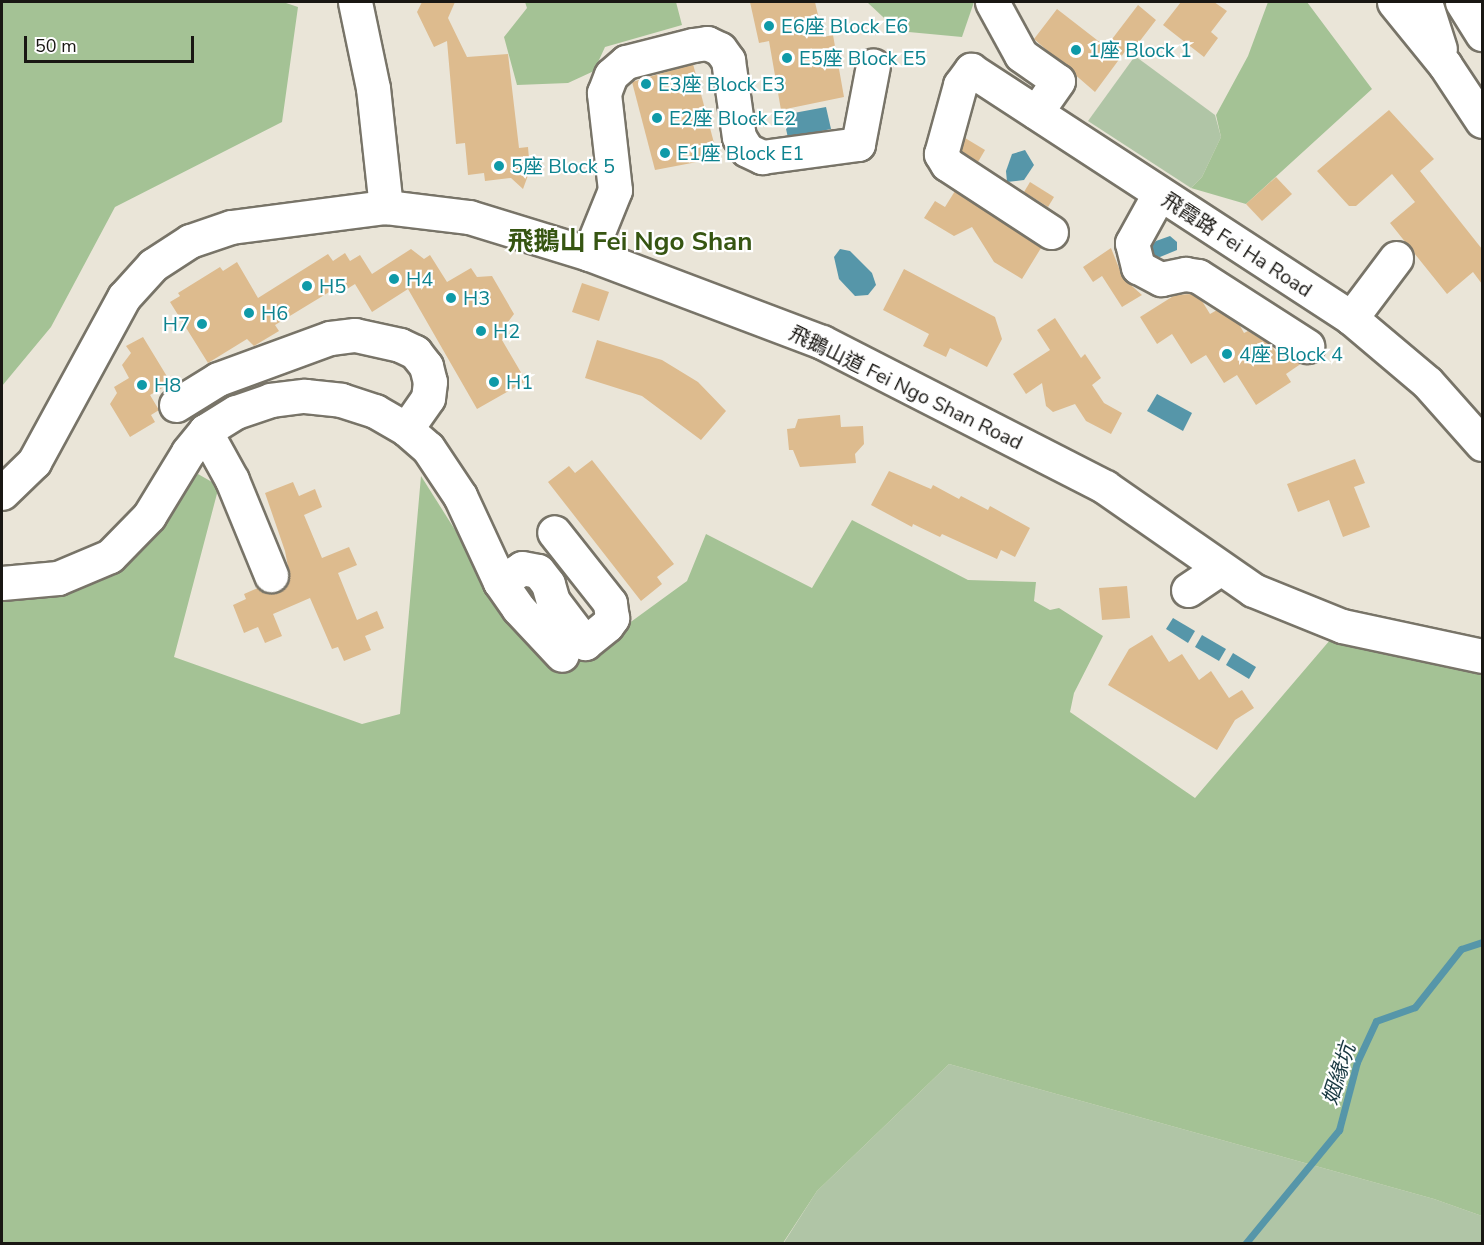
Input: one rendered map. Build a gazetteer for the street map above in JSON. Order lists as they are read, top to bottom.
{
  "streets": {
    "street": ["飛霞路 Fei Ha Road", "飛鵝山道 Fei Ngo Shan Road"]
  },
  "districts": ["飛鵝山 Fei Ngo Shan"],
  "water": ["姻緣坑"],
  "places": [
    "E6座 Block E6",
    "1座 Block 1",
    "E5座 Block E5",
    "E3座 Block E3",
    "E2座 Block E2",
    "E1座 Block E1",
    "5座 Block 5",
    "H4",
    "H5",
    "H3",
    "H6",
    "H7",
    "H2",
    "4座 Block 4",
    "H1",
    "H8"
  ],
  "scale_bar": "50 m"
}
